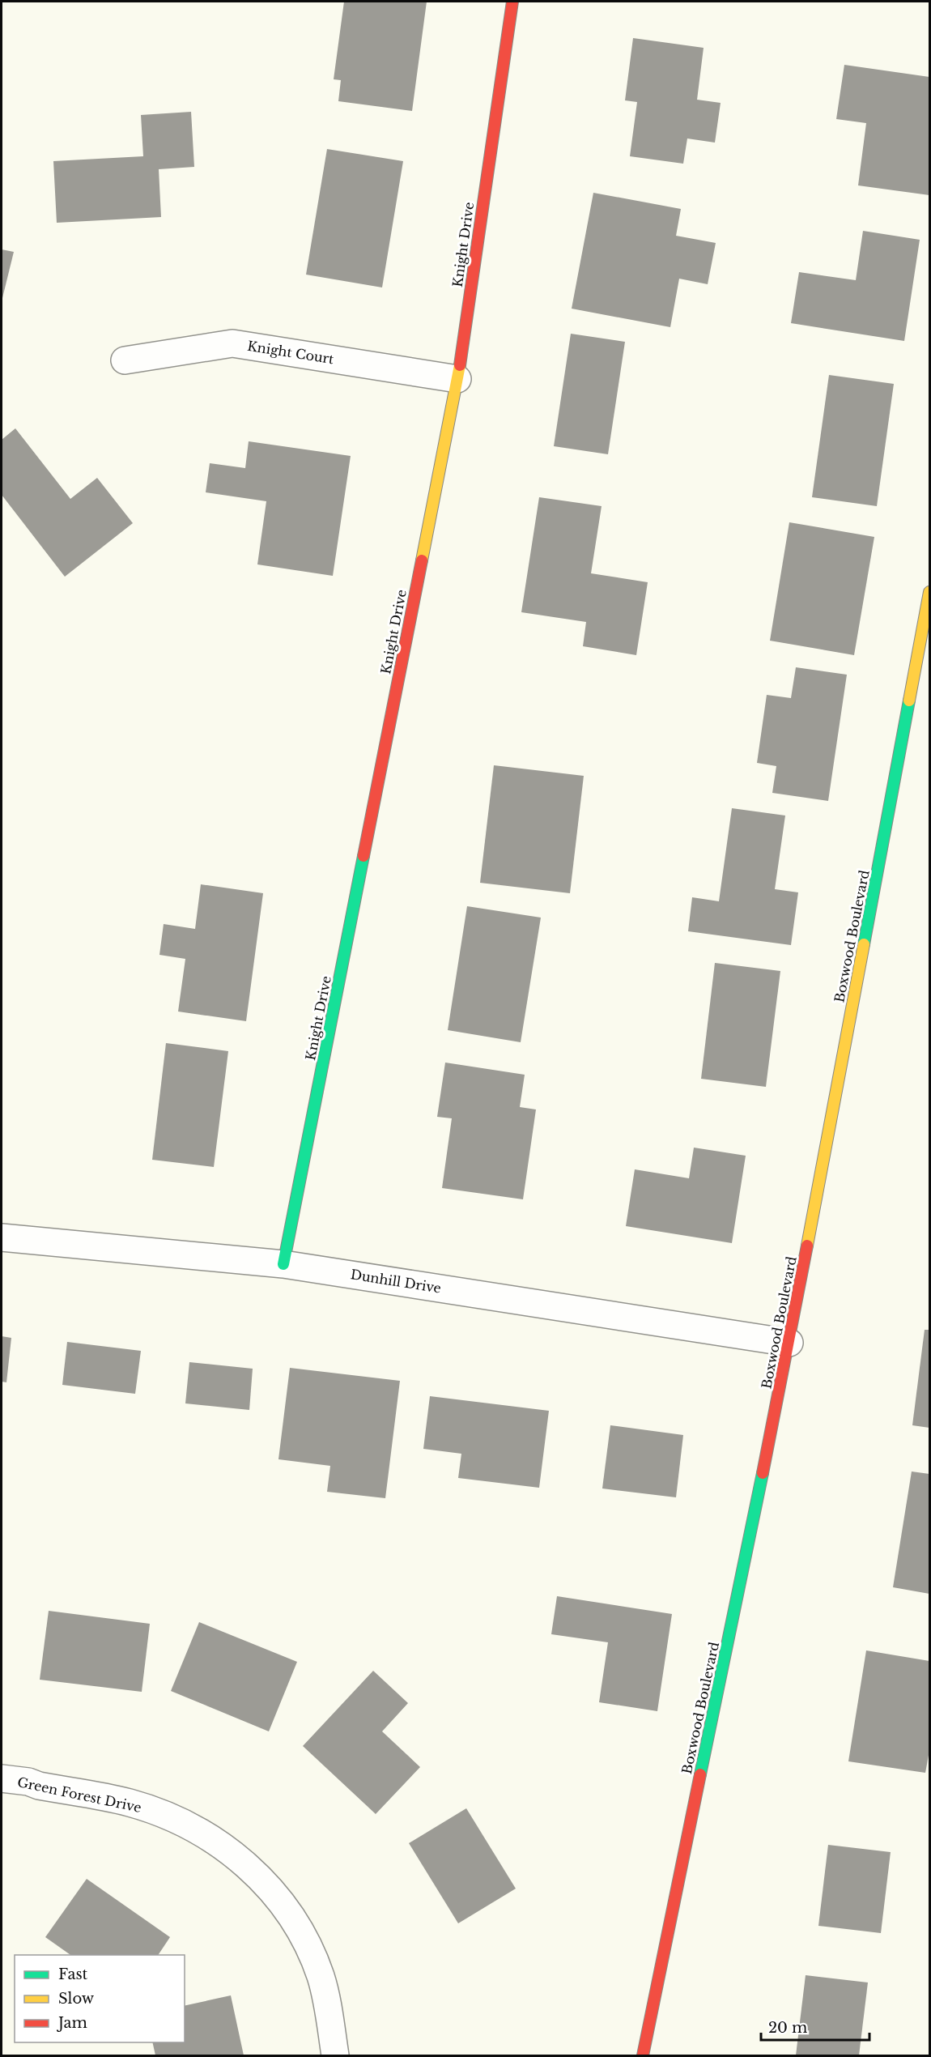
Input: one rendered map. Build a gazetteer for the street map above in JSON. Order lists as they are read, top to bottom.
{
  "streets": {
    "street": [
      "Knight Drive",
      "Knight Court",
      "Boxwood Boulevard",
      "Dunhill Drive",
      "Green Forest Drive"
    ]
  },
  "crossings": [
    ["Knight Drive", "Knight Court"],
    ["Knight Drive", "Dunhill Drive"],
    ["Boxwood Boulevard", "Dunhill Drive"]
  ],
  "legend": ["Fast", "Slow", "Jam"],
  "scale_bar": "20 m"
}
